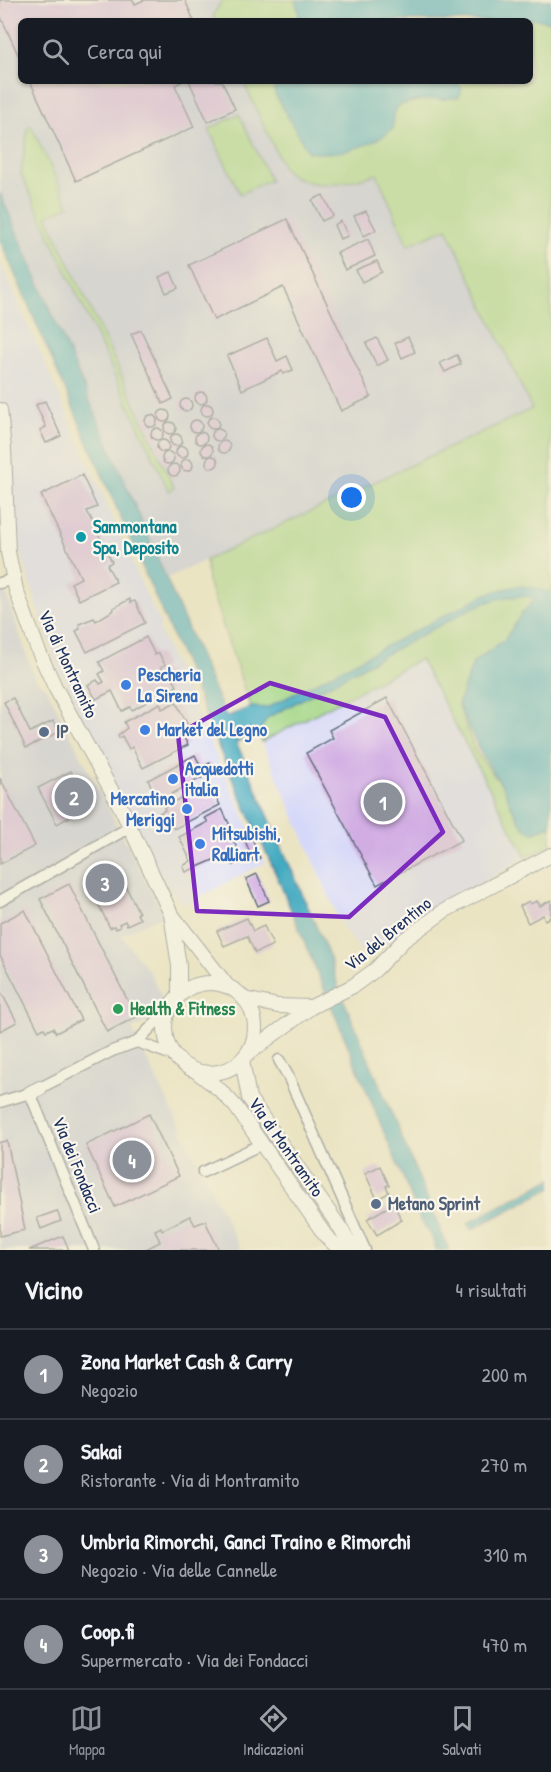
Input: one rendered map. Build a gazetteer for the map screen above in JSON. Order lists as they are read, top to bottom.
{
  "streets": {
    "main road": ["Via di Montramito", "Via del Brentino"],
    "street": ["Via dei Fondacci"]
  },
  "crossings": [
    ["Via di Montramito", "Via del Brentino"]
  ],
  "places": [
    "Sammontana Spa, Deposito",
    "Pescheria La Sirena",
    "Market del Legno",
    "IP",
    "Acquedotti italia",
    "Mercatino Meriggi",
    "Mitsubishi, Ralliart",
    "Health & Fitness",
    "Metano Sprint"
  ],
  "page": {
    "search": "Cerca qui",
    "pins": [
      "2",
      "1",
      "3",
      "4"
    ],
    "heading": ["Vicino", "4 risultati"],
    "list": [
      {
        "mark": "1",
        "name": "Zona Market Cash & Carry",
        "note": "Negozio",
        "value": "200 m"
      },
      {
        "mark": "2",
        "name": "Sakai",
        "note": "Ristorante · Via di Montramito",
        "value": "270 m"
      },
      {
        "mark": "3",
        "name": "Umbria Rimorchi, Ganci Traino e Rimorchi",
        "note": "Negozio · Via delle Cannelle",
        "value": "310 m"
      },
      {
        "mark": "4",
        "name": "Coop.fi",
        "note": "Supermercato · Via dei Fondacci",
        "value": "470 m"
      }
    ],
    "nav": ["Mappa", "Indicazioni", "Salvati"]
  }
}
